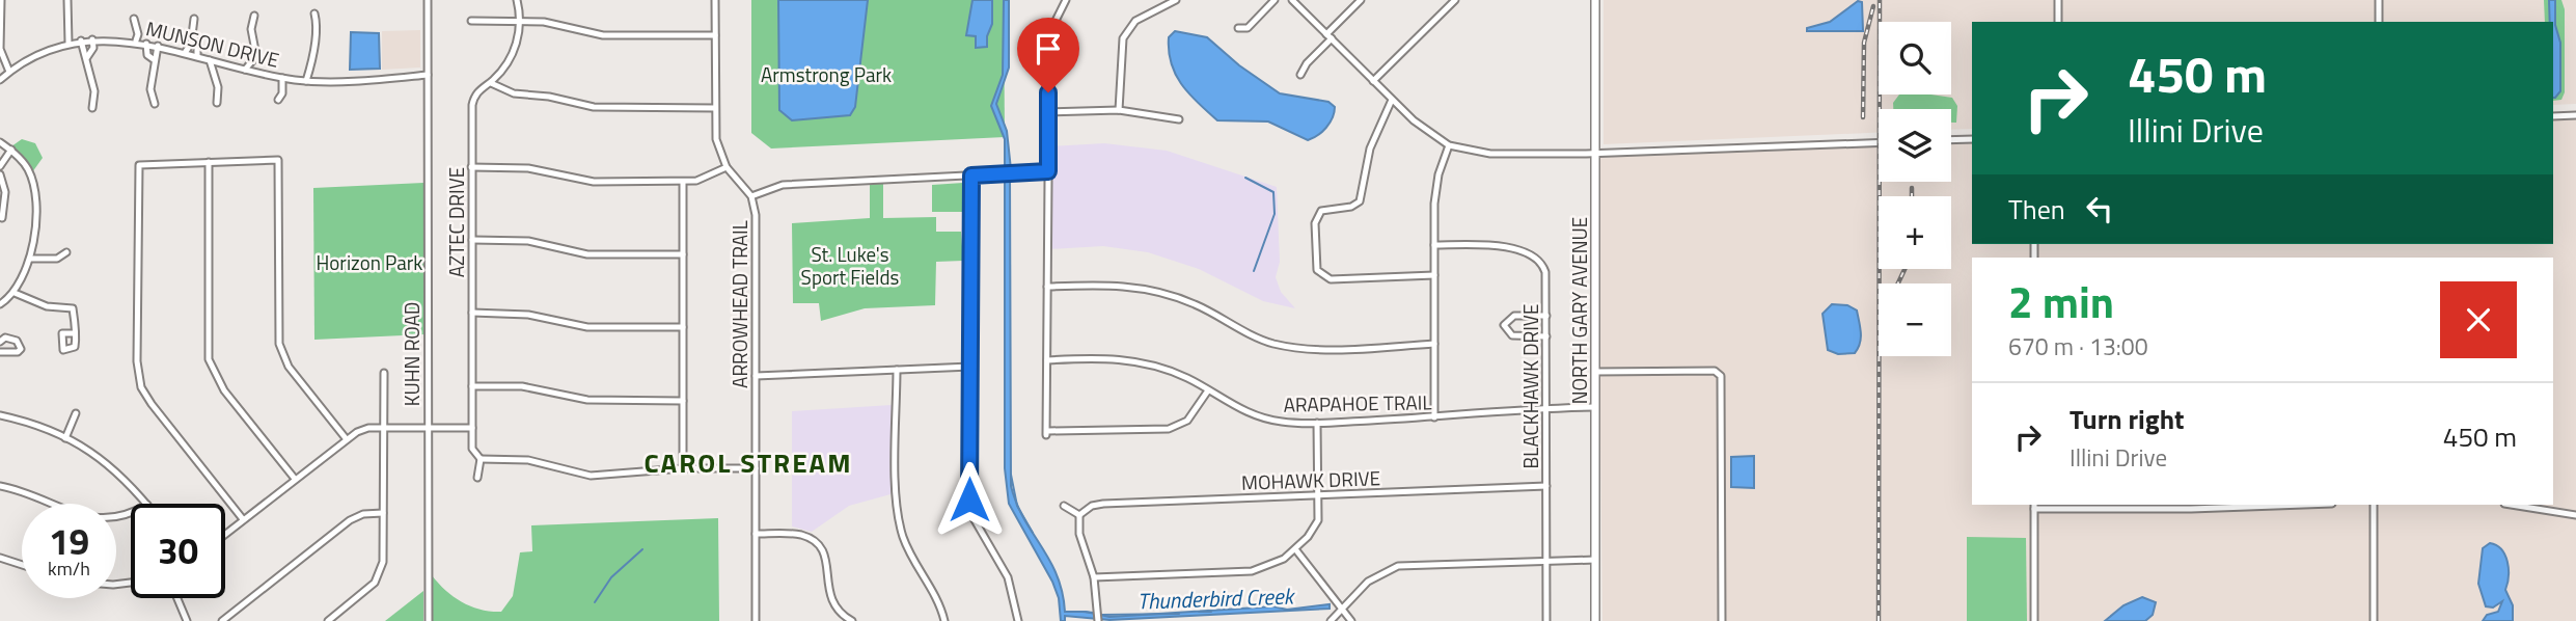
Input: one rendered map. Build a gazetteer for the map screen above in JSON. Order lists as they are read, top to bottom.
{
  "streets": {
    "street": [
      "MUNSON DRIVE",
      "AZTEC DRIVE",
      "ARROWHEAD TRAIL",
      "NORTH GARY AVENUE",
      "KUHN ROAD",
      "BLACKHAWK DRIVE",
      "ARAPAHOE TRAIL",
      "MOHAWK DRIVE"
    ]
  },
  "crossings": [
    ["MUNSON DRIVE", "KUHN ROAD"],
    ["NORTH GARY AVENUE", "ARAPAHOE TRAIL"],
    ["BLACKHAWK DRIVE", "ARAPAHOE TRAIL"],
    ["BLACKHAWK DRIVE", "MOHAWK DRIVE"]
  ],
  "districts": ["CAROL STREAM"],
  "water": ["Thunderbird Creek"],
  "parks": ["Armstrong Park", "St. Luke's Sport Fields", "Horizon Park"],
  "page": {
    "map_buttons": ["+", "−"],
    "turn": ["450 m", "Illini Drive"],
    "then": "Then",
    "heading": ["2 min", "670 m · 13:00"],
    "list": [
      {
        "name": "Turn right",
        "note": "Illini Drive",
        "value": "450 m"
      }
    ],
    "speed": "19 km/h",
    "limit": "30"
  }
}
